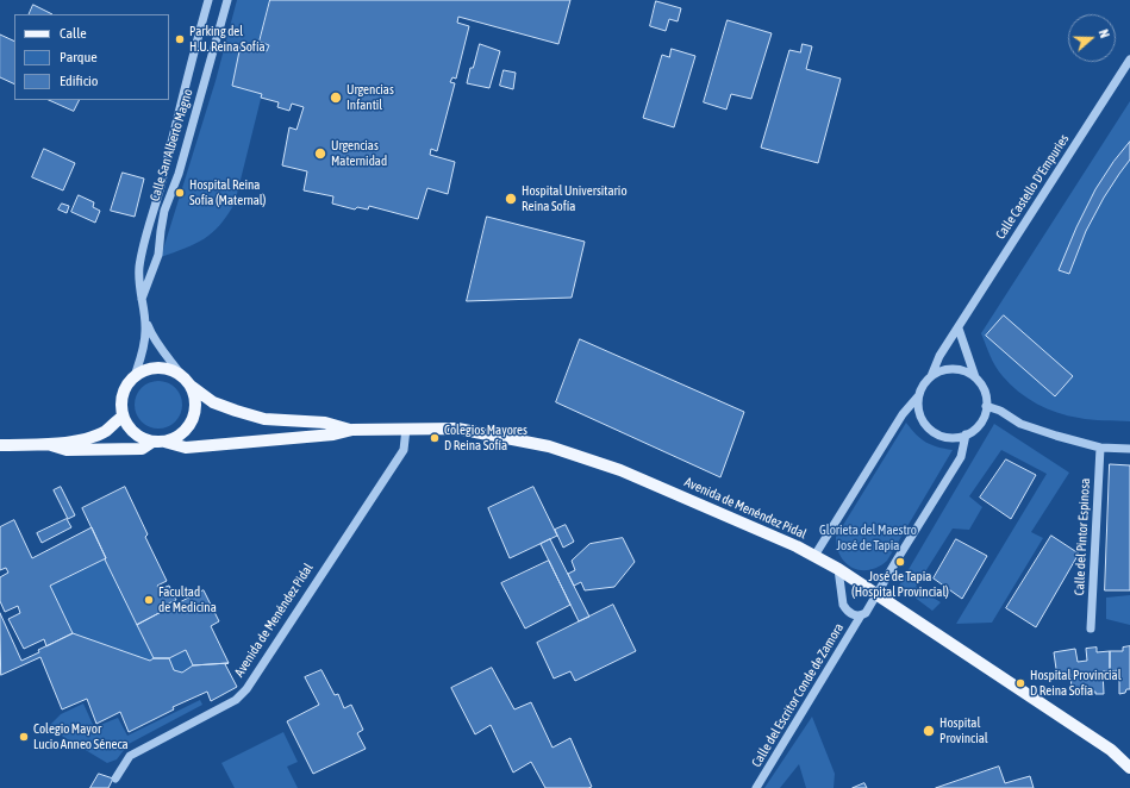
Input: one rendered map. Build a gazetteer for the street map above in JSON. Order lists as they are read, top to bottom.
{
  "streets": {
    "main road": ["Avenida de Menéndez Pidal"],
    "street": [
      "Calle San Alberto Magno",
      "Calle Castello D'Empuries",
      "Calle del Pintor Espinosa",
      "Calle del Escritor Conde de Zamora"
    ]
  },
  "crossings": [
    ["Calle San Alberto Magno", "Avenida de Menéndez Pidal"],
    ["Avenida de Menéndez Pidal", "Calle del Escritor Conde de Zamora"]
  ],
  "parks": ["Glorieta del Maestro José de Tapia"],
  "places": [
    "Parking del H.U. Reina Sofía",
    "Urgencias Infantil",
    "Urgencias Maternidad",
    "Hospital Reina Sofía (Maternal)",
    "Hospital Universitario Reina Sofía",
    "Colegios Mayores D Reina Sofía",
    "José de Tapia (Hospital Provincial)",
    "Facultad de Medicina",
    "Hospital Provincial D Reina Sofía",
    "Hospital Provincial",
    "Colegio Mayor Lucio Anneo Séneca"
  ],
  "legend": ["Calle", "Parque", "Edificio"],
  "north": "right"
}
